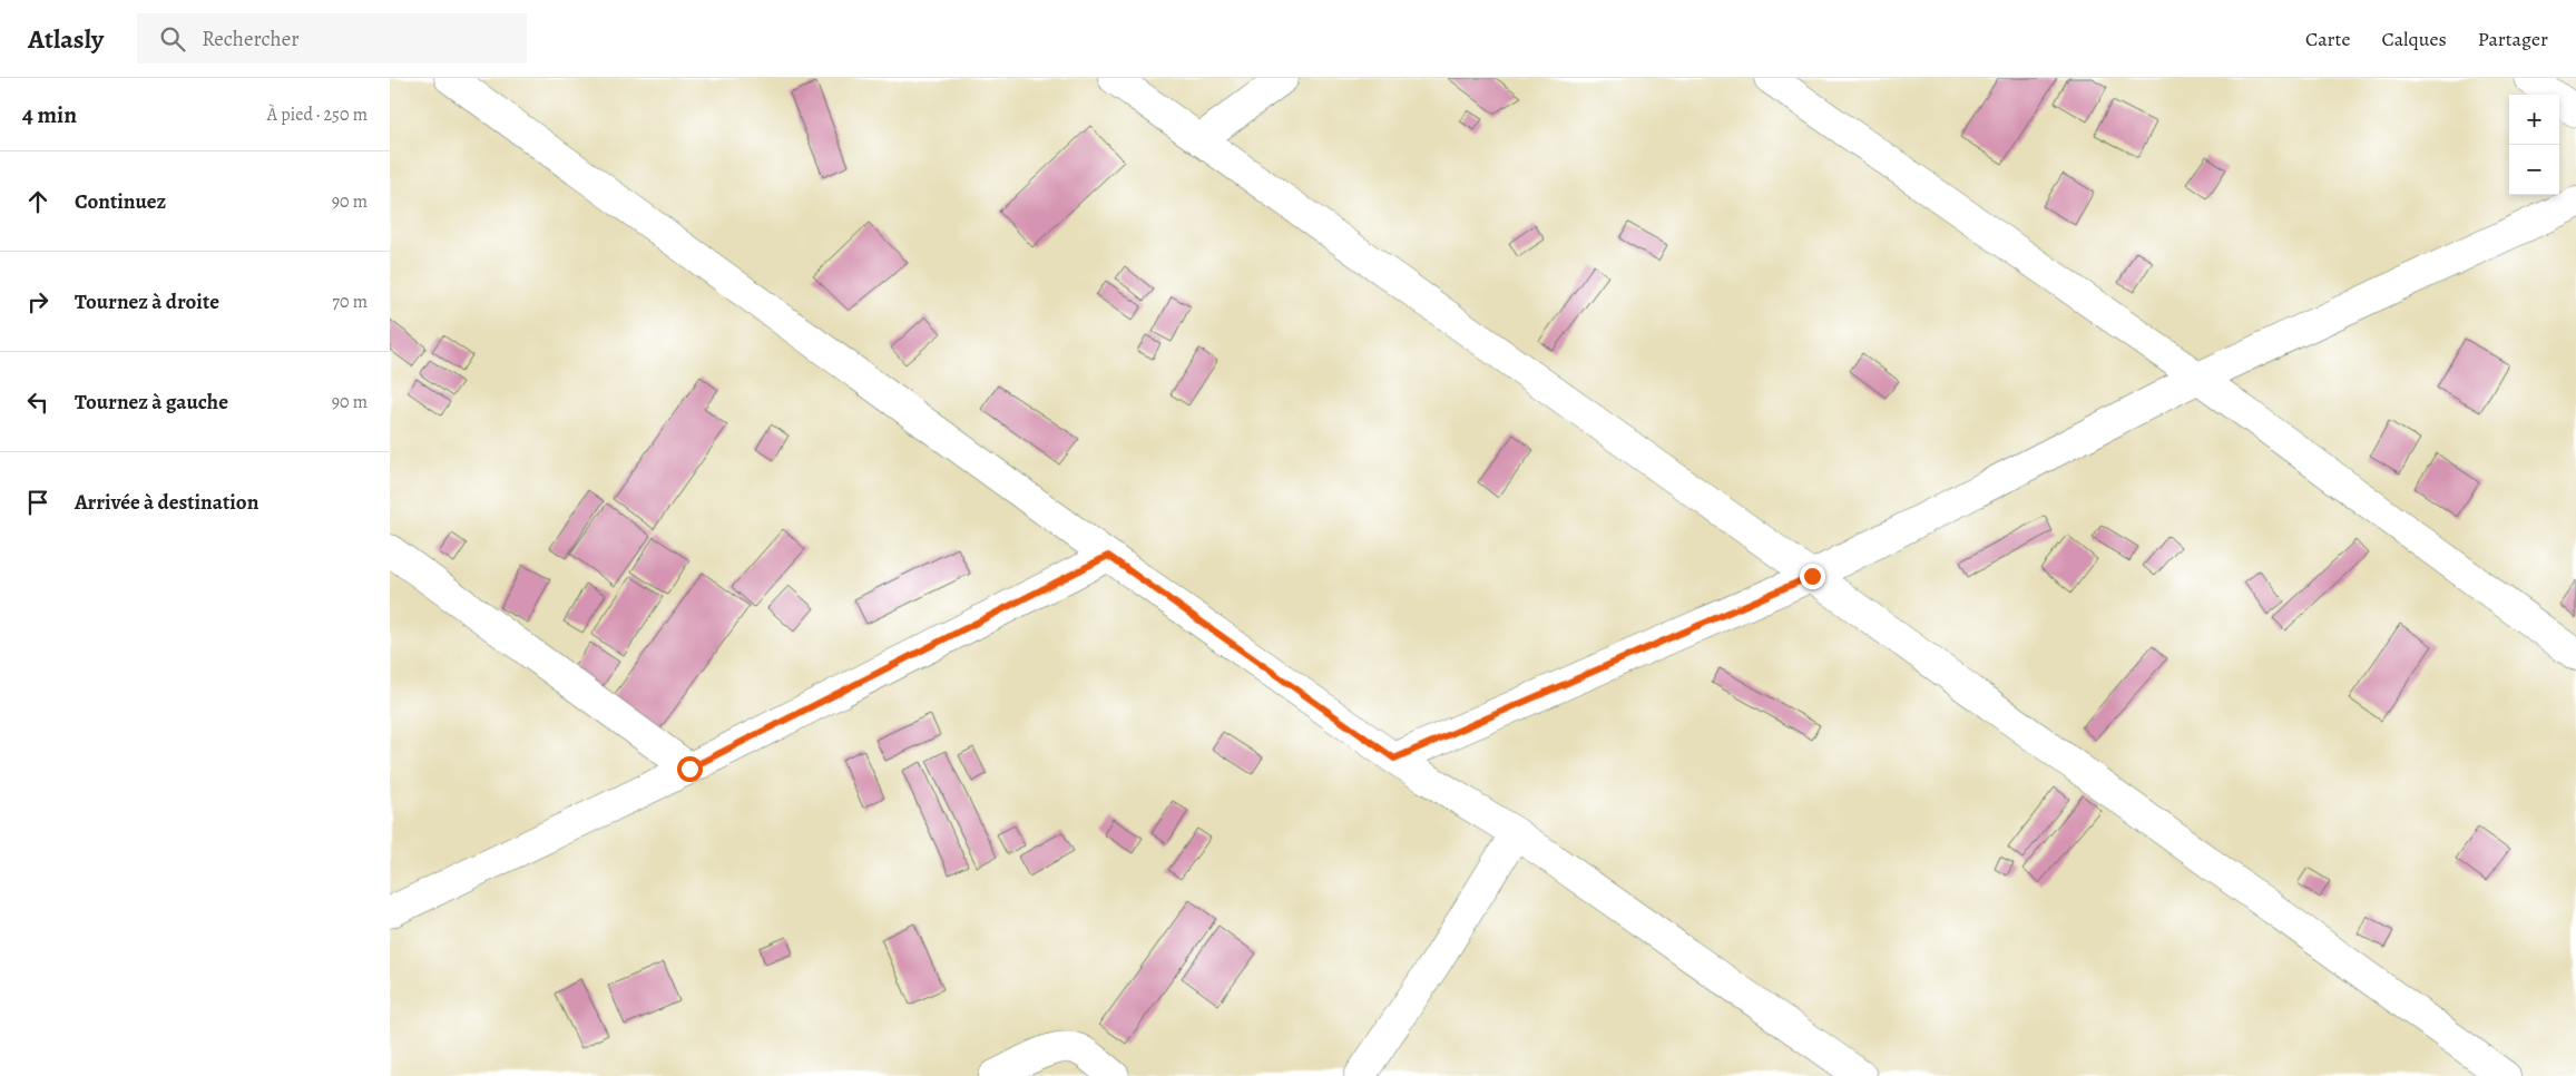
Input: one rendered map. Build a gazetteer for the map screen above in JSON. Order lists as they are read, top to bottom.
{
  "page": {
    "header": "Atlasly",
    "search": "Rechercher",
    "nav": ["Carte", "Calques", "Partager"],
    "heading": ["4 min", "À pied · 250 m"],
    "map_buttons": ["+", "−"],
    "list": [
      ["Continuez", "90 m"],
      ["Tournez à droite", "70 m"],
      ["Tournez à gauche", "90 m"],
      "Arrivée à destination"
    ]
  }
}
